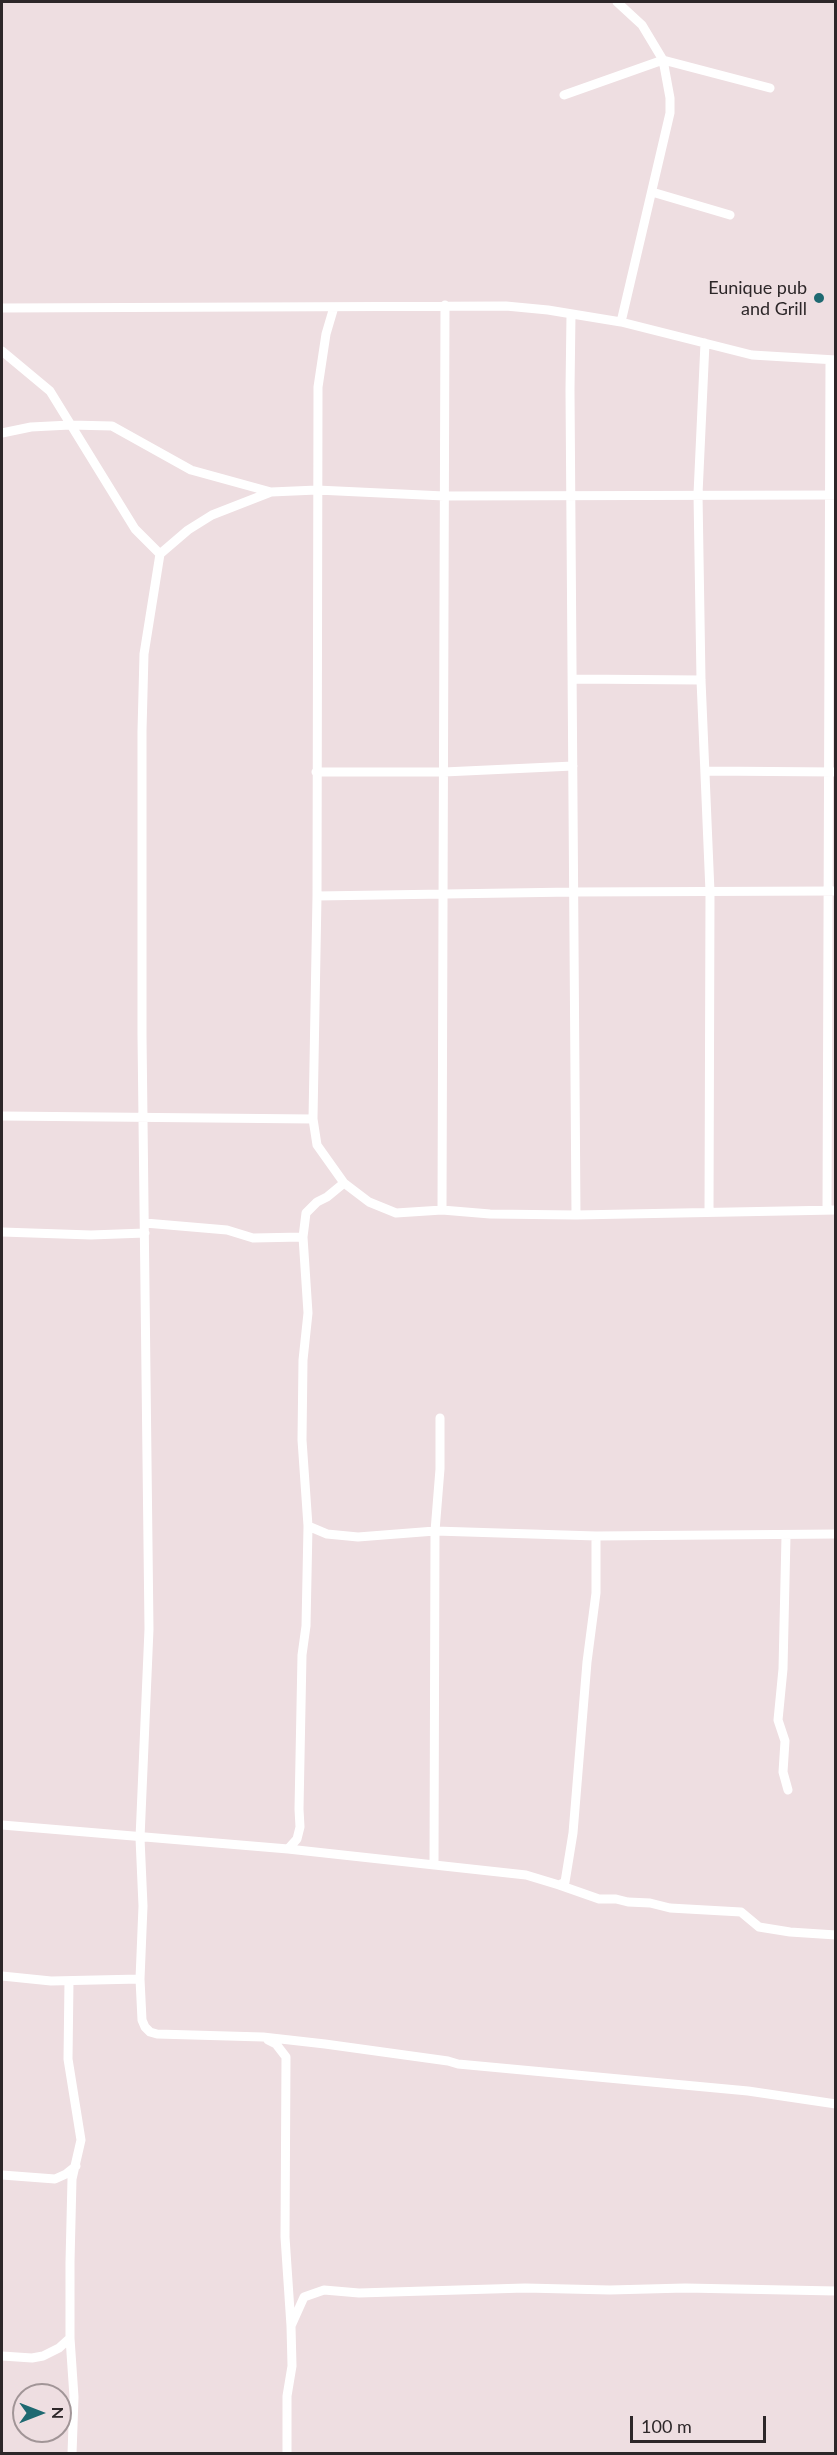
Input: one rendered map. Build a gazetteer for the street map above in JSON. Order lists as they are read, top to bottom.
{
  "places": ["Eunique pub and Grill"],
  "scale_bar": "100 m",
  "north": "right"
}
